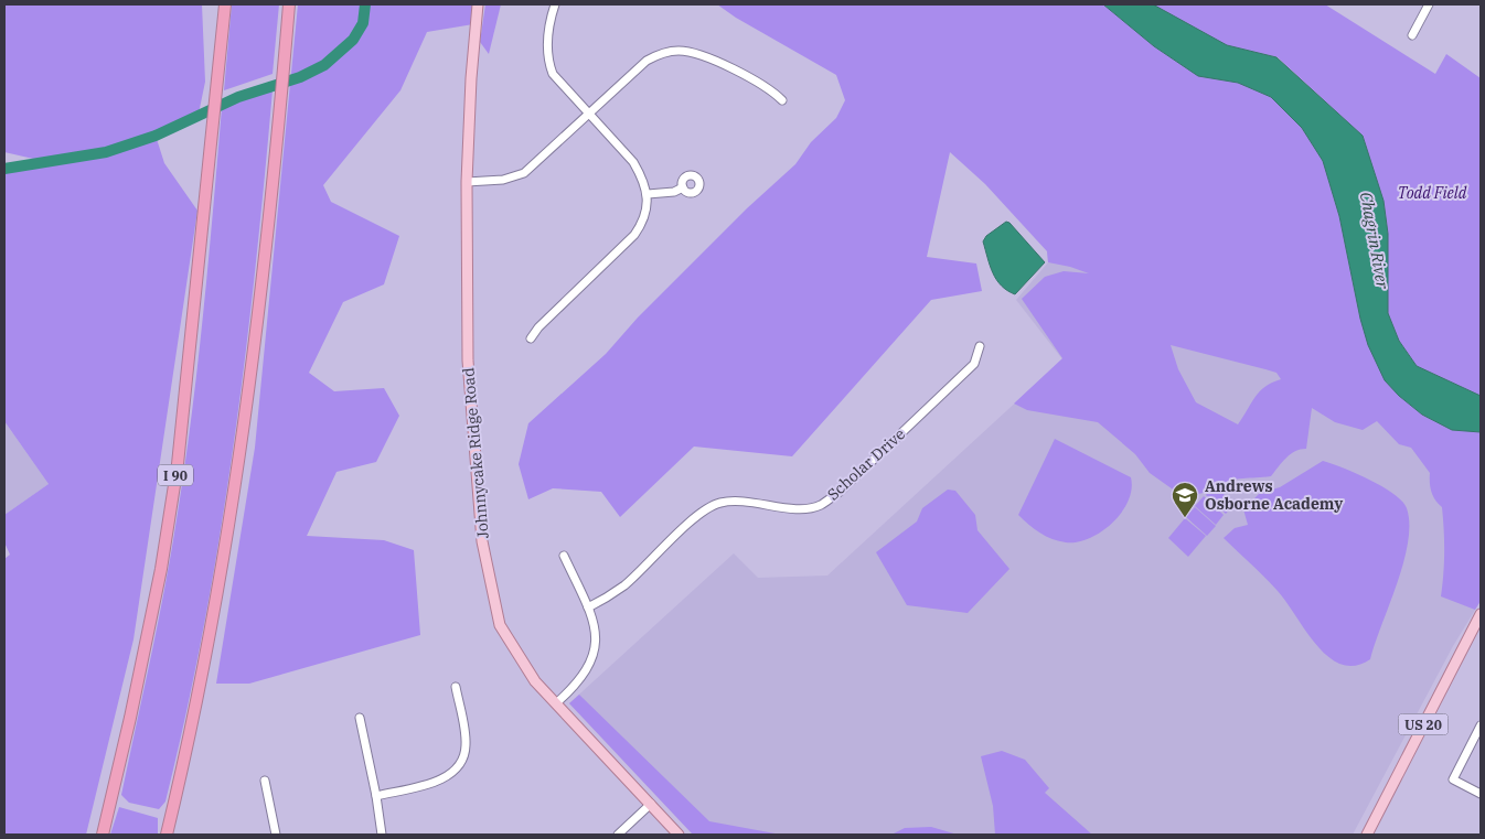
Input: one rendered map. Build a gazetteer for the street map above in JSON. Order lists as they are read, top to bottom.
{
  "streets": {
    "highway": ["I 90"],
    "main road": ["Johnnycake Ridge Road", "US 20"],
    "street": ["Scholar Drive"]
  },
  "water": ["Chagrin River"],
  "parks": ["Todd Field"],
  "places": {
    "school or university": ["Andrews Osborne Academy"]
  }
}
